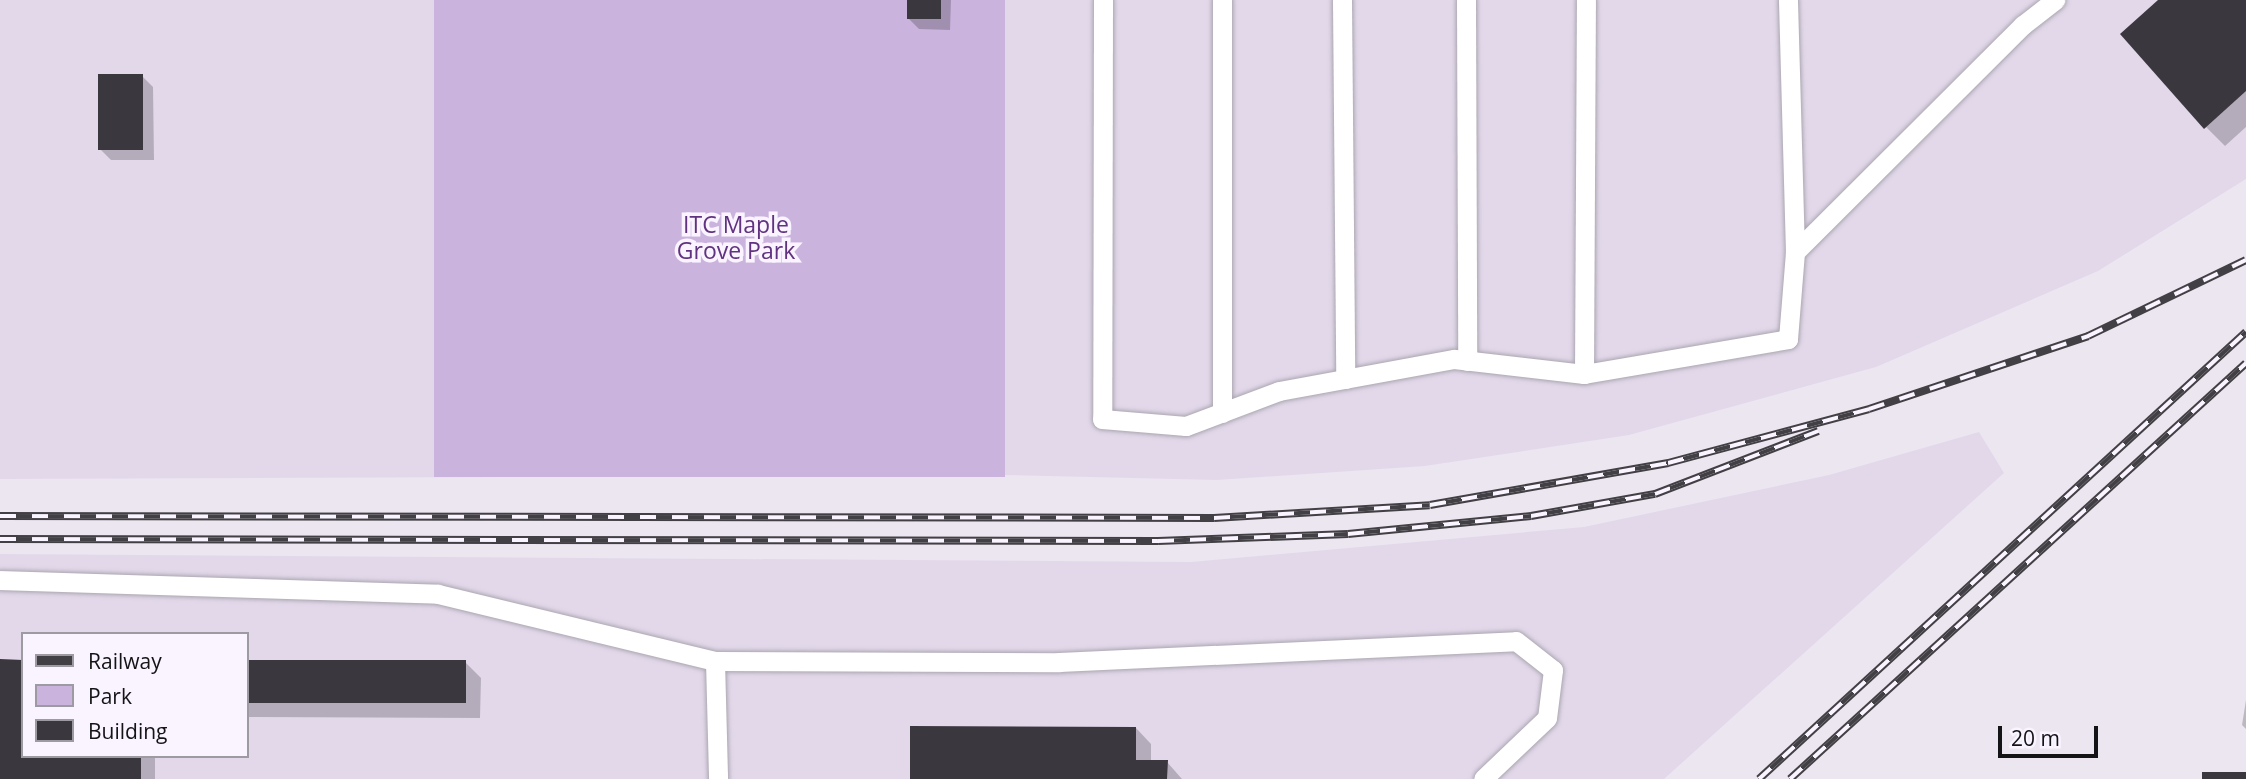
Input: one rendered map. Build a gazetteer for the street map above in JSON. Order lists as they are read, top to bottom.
{
  "parks": ["ITC Maple Grove Park"],
  "legend": ["Railway", "Park", "Building"],
  "scale_bar": "20 m"
}
